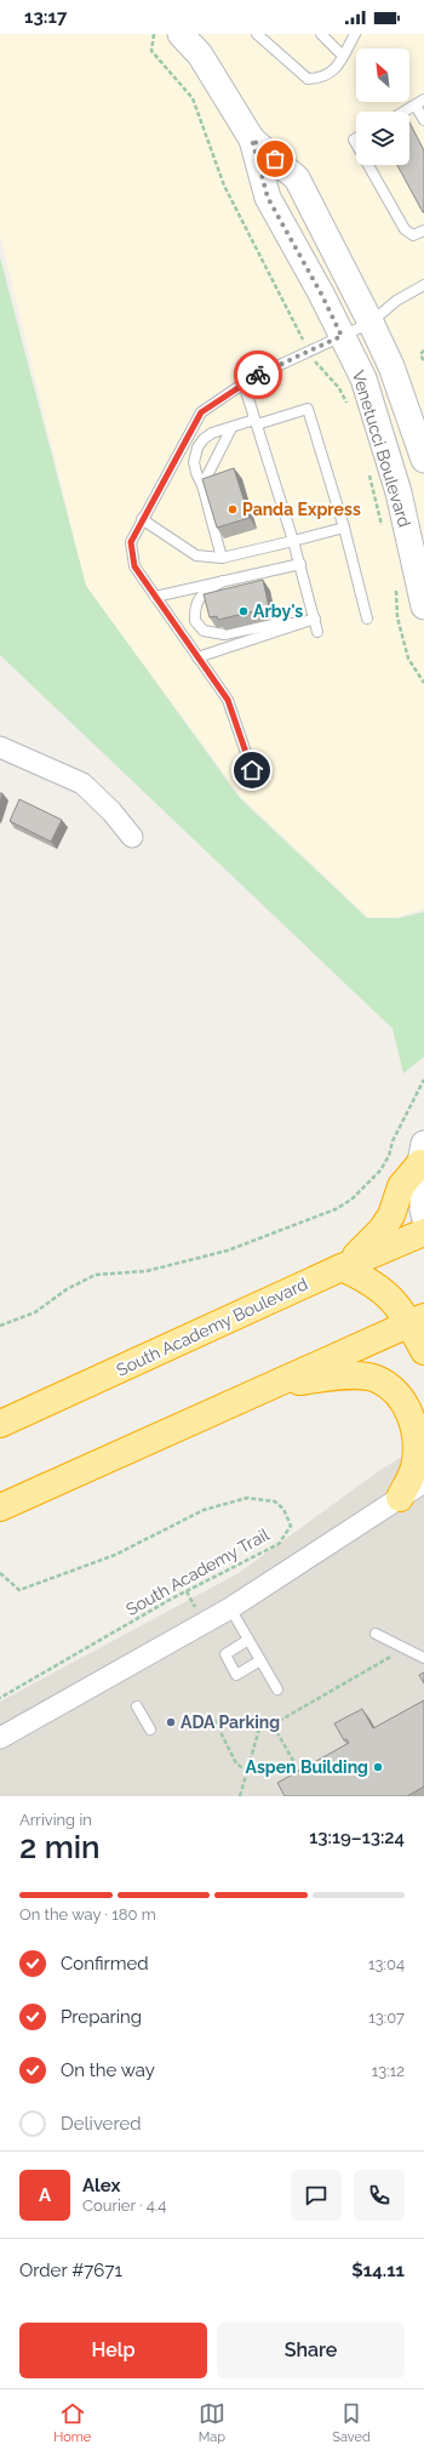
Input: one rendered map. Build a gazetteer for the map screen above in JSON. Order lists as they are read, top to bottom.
{
  "streets": {
    "highway": ["South Academy Boulevard"],
    "street": ["Venetucci Boulevard"],
    "path": ["South Academy Trail"]
  },
  "places": [
    "Panda Express",
    "Arby's",
    "ADA Parking",
    "Aspen Building"
  ],
  "north": "top left",
  "page": {
    "status": "13:17",
    "heading": ["2 min", "Arriving in", "13:19–13:24"],
    "panel": [
      "Alex",
      "Courier · 4.4",
      "Order #7671",
      "$14.11"
    ],
    "bar": "On the way · 180 m",
    "list": [
      ["Confirmed", "13:04"],
      ["Preparing", "13:07"],
      ["On the way", "13:12"],
      "Delivered"
    ],
    "round": "A",
    "buttons": ["Help", "Share"],
    "tabs": ["Home", "Map", "Saved"]
  }
}
